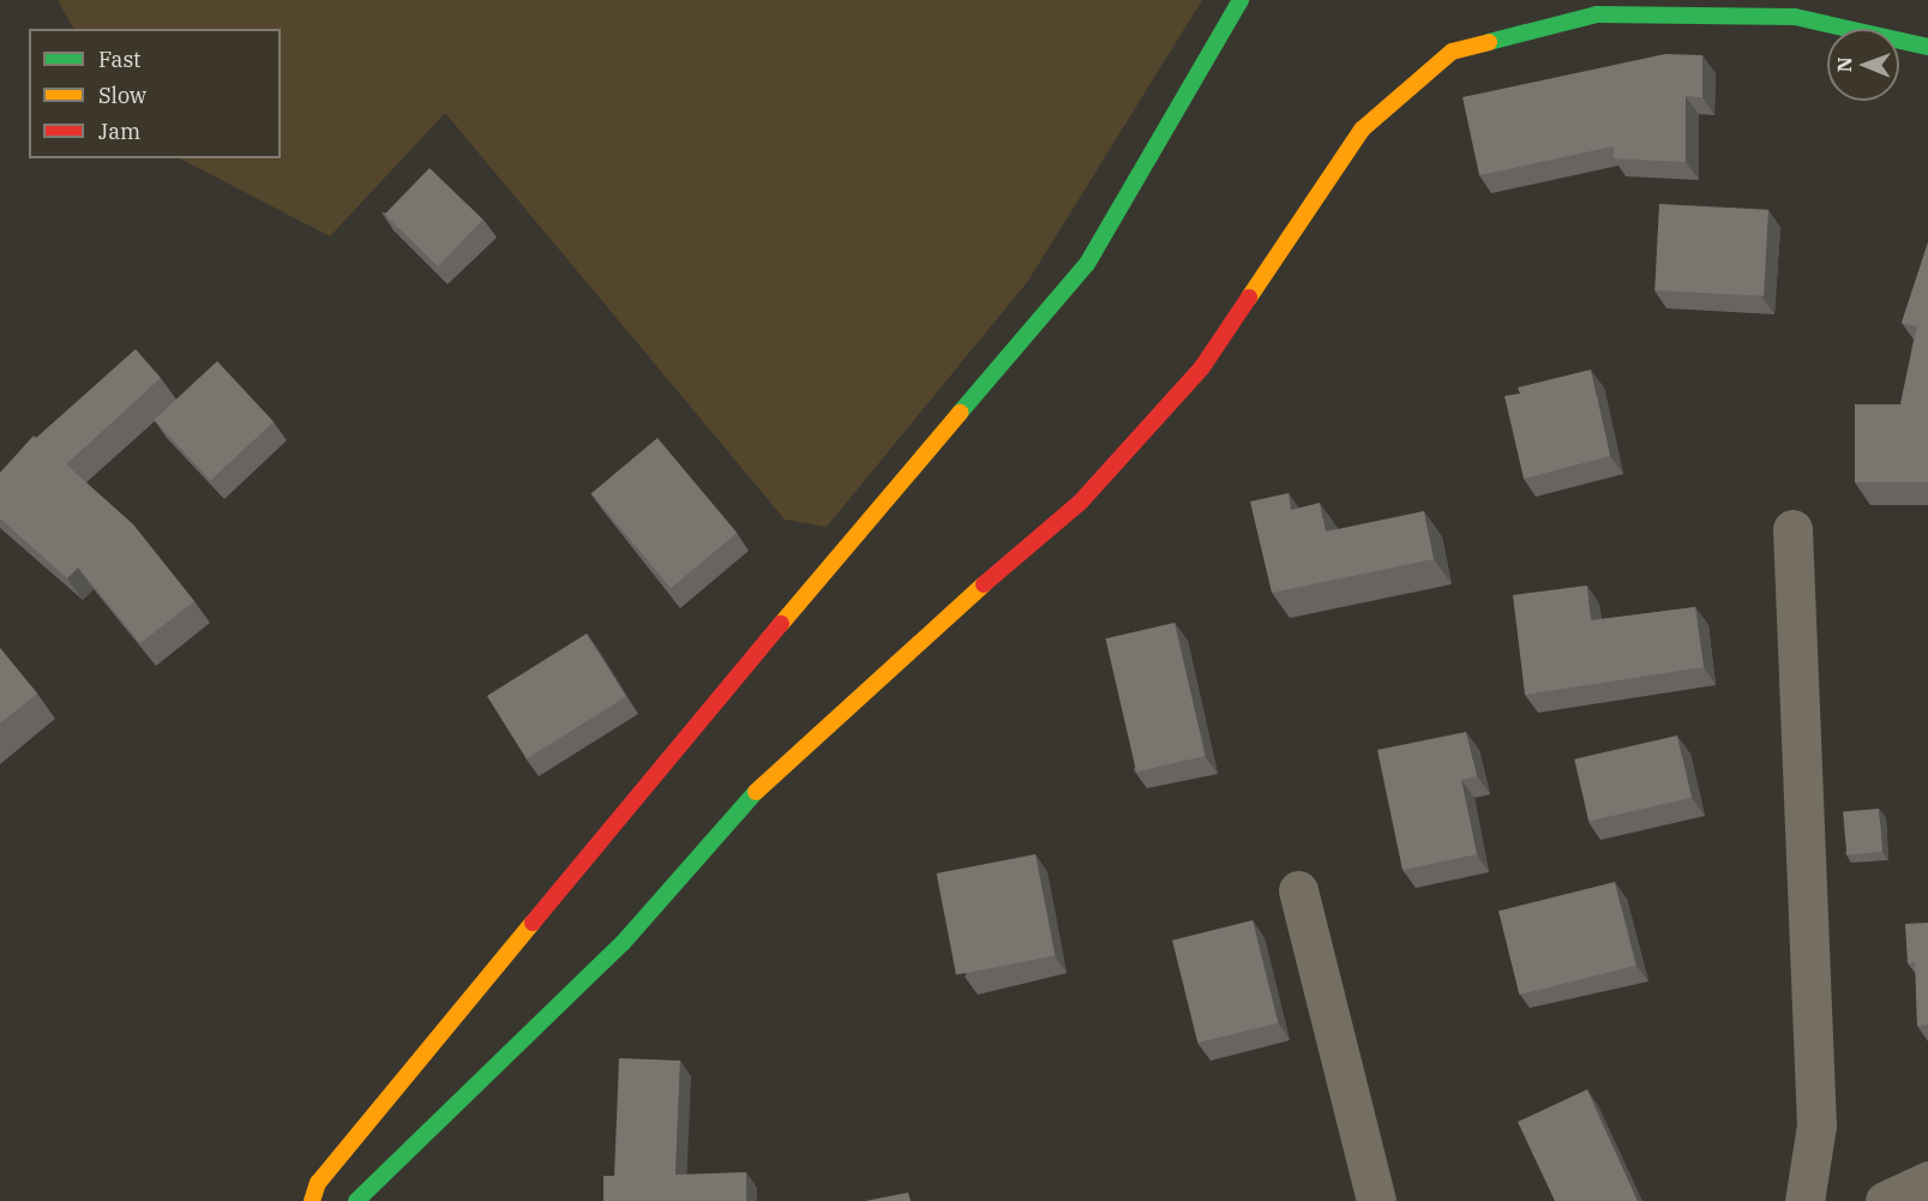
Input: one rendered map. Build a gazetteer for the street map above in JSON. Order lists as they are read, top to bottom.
{
  "legend": ["Fast", "Slow", "Jam"],
  "north": "left"
}
